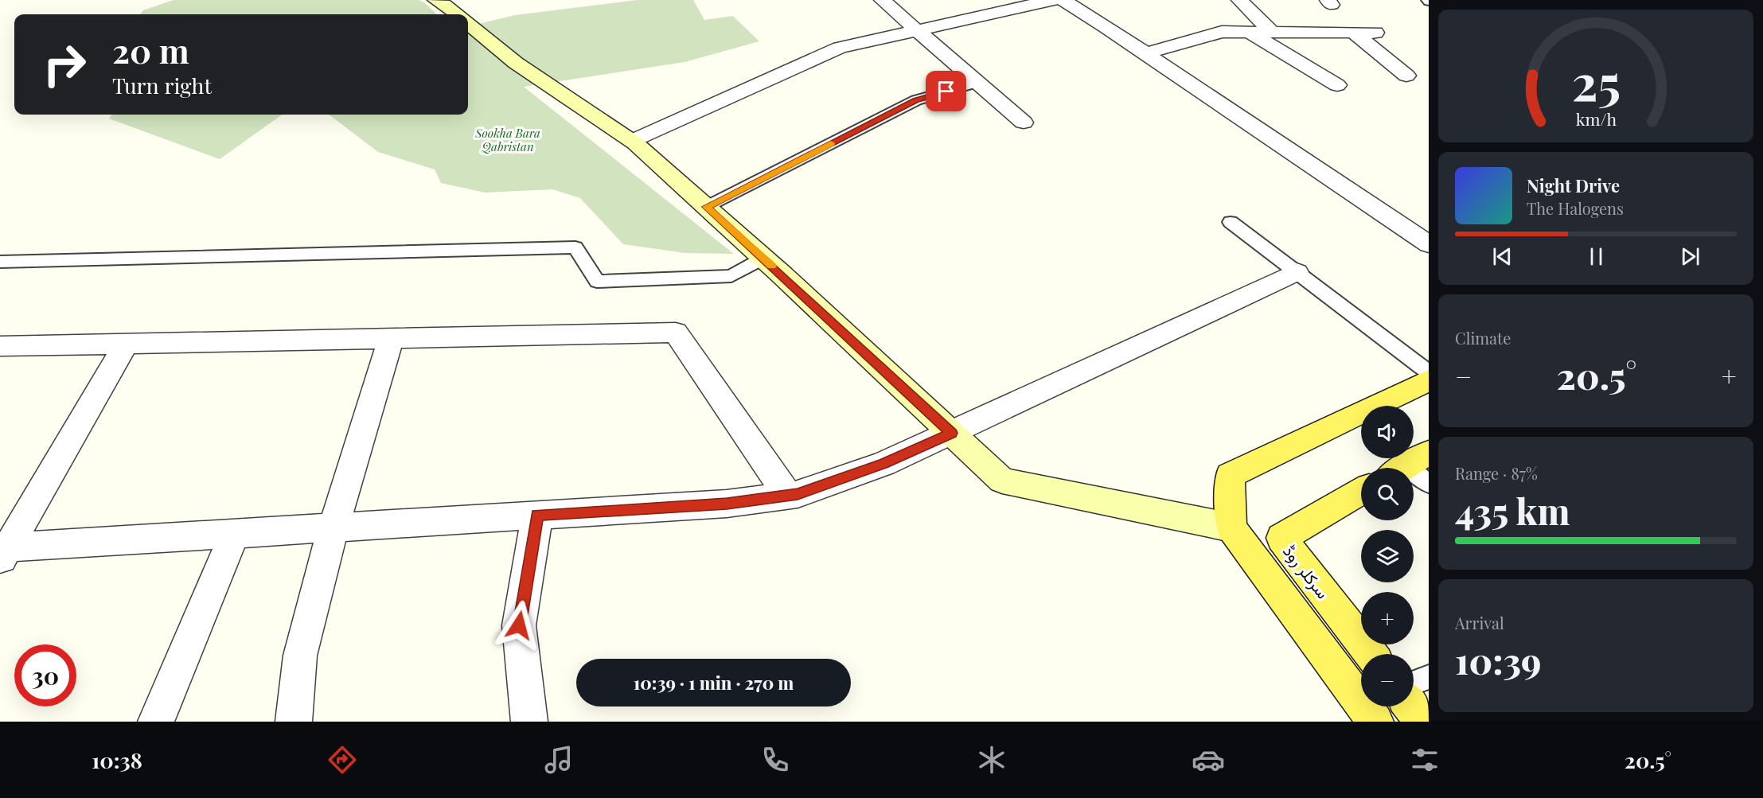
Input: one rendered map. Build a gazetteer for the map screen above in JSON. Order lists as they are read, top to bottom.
{
  "streets": {
    "main road": ["سرکلر روڈ"]
  },
  "parks": ["Sookha Bara Qabristan"],
  "page": {
    "turn": ["20 m", "Turn right"],
    "song": ["Night Drive", "The Halogens"],
    "tile": [
      "Climate",
      ["Range · 87%", "435 km"],
      ["Arrival", "10:39"]
    ],
    "heat": ["−", "20.5°", "+"],
    "map_buttons": ["+", "−"],
    "limit": "30",
    "trip": "10:39 · 1 min · 270 m",
    "tabs": ["10:38", "20.5°"],
    "gauge": ["25", "km/h"]
  }
}
